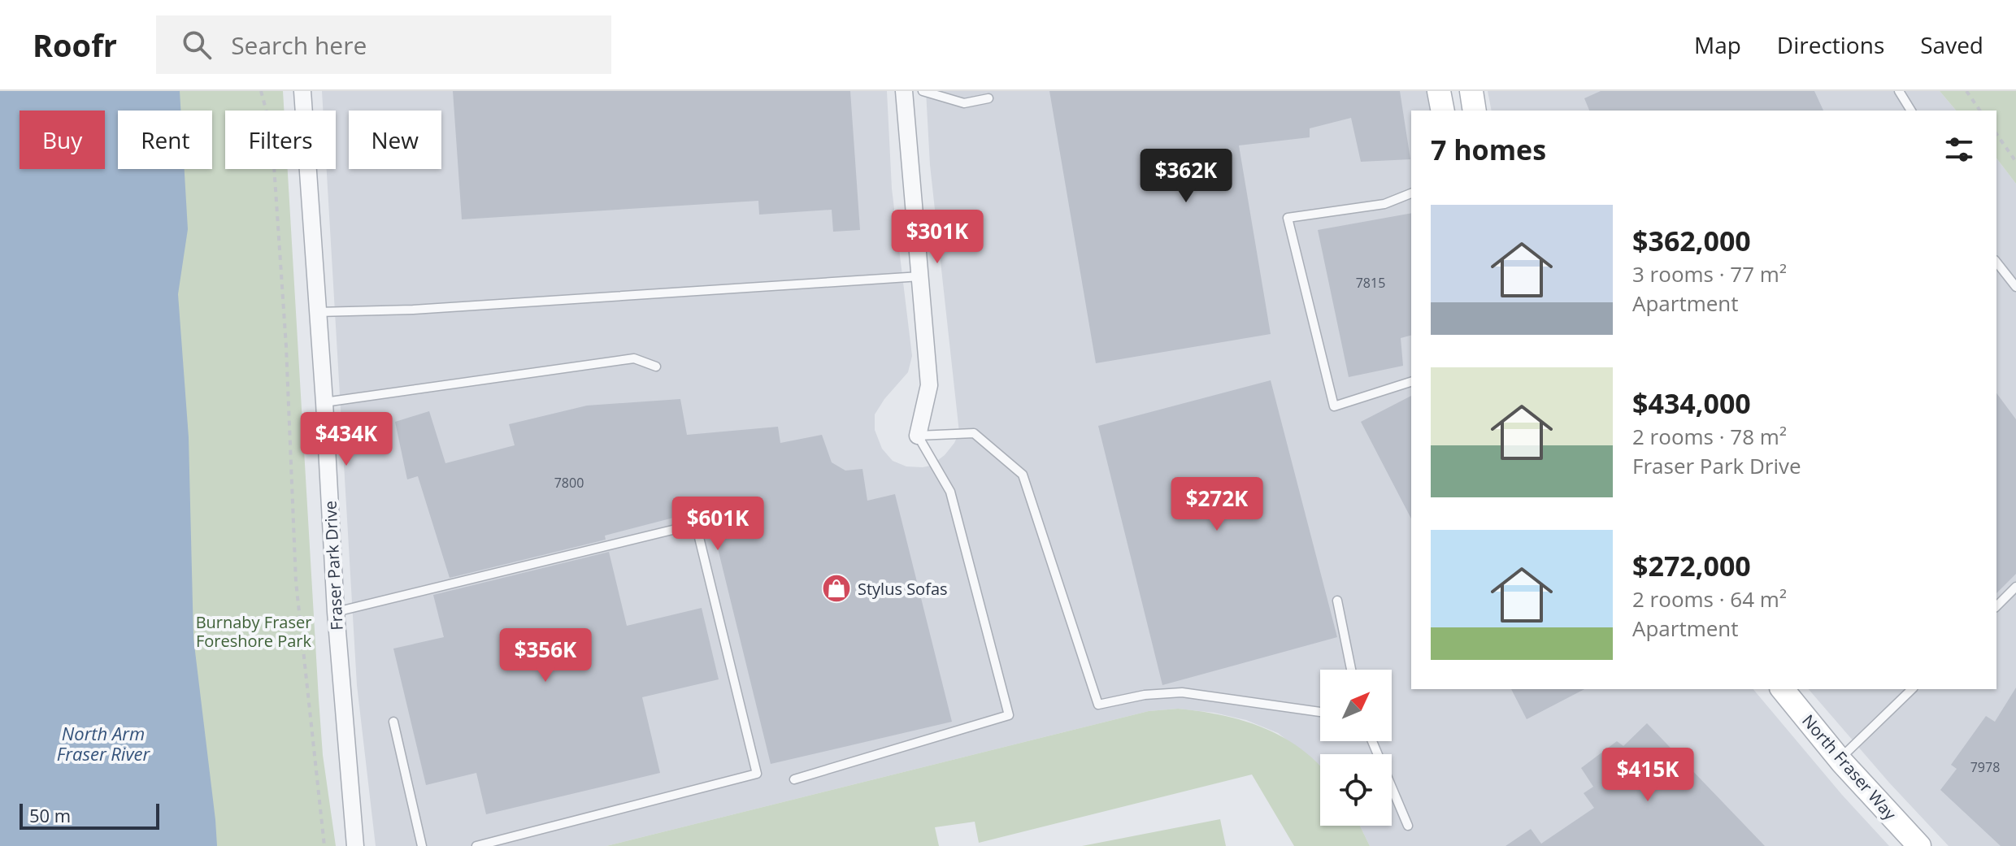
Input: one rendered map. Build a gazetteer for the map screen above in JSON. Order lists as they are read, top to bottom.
{
  "streets": {
    "street": ["Fraser Park Drive", "North Fraser Way"]
  },
  "water": ["North Arm Fraser River"],
  "parks": ["Burnaby Fraser Foreshore Park"],
  "places": {
    "shop": ["Stylus Sofas"]
  },
  "house_numbers": ["7815", "7800", "7978"],
  "scale_bar": "50 m",
  "north": "top right",
  "page": {
    "header": "Roofr",
    "search": "Search here",
    "nav": ["Map", "Directions", "Saved"],
    "chip": [
      "Buy",
      "Rent",
      "Filters",
      "New"
    ],
    "heading": "7 homes",
    "price": [
      "$362K",
      "$301K",
      "$434K",
      "$272K",
      "$601K",
      "$356K",
      "$415K"
    ],
    "list": [
      {
        "name": "$362,000",
        "note": "3 rooms · 77 m² · Apartment"
      },
      {
        "name": "$434,000",
        "note": "2 rooms · 78 m² · Fraser Park Drive"
      },
      {
        "name": "$272,000",
        "note": "2 rooms · 64 m² · Apartment"
      }
    ],
    "scale": "50 m"
  }
}
